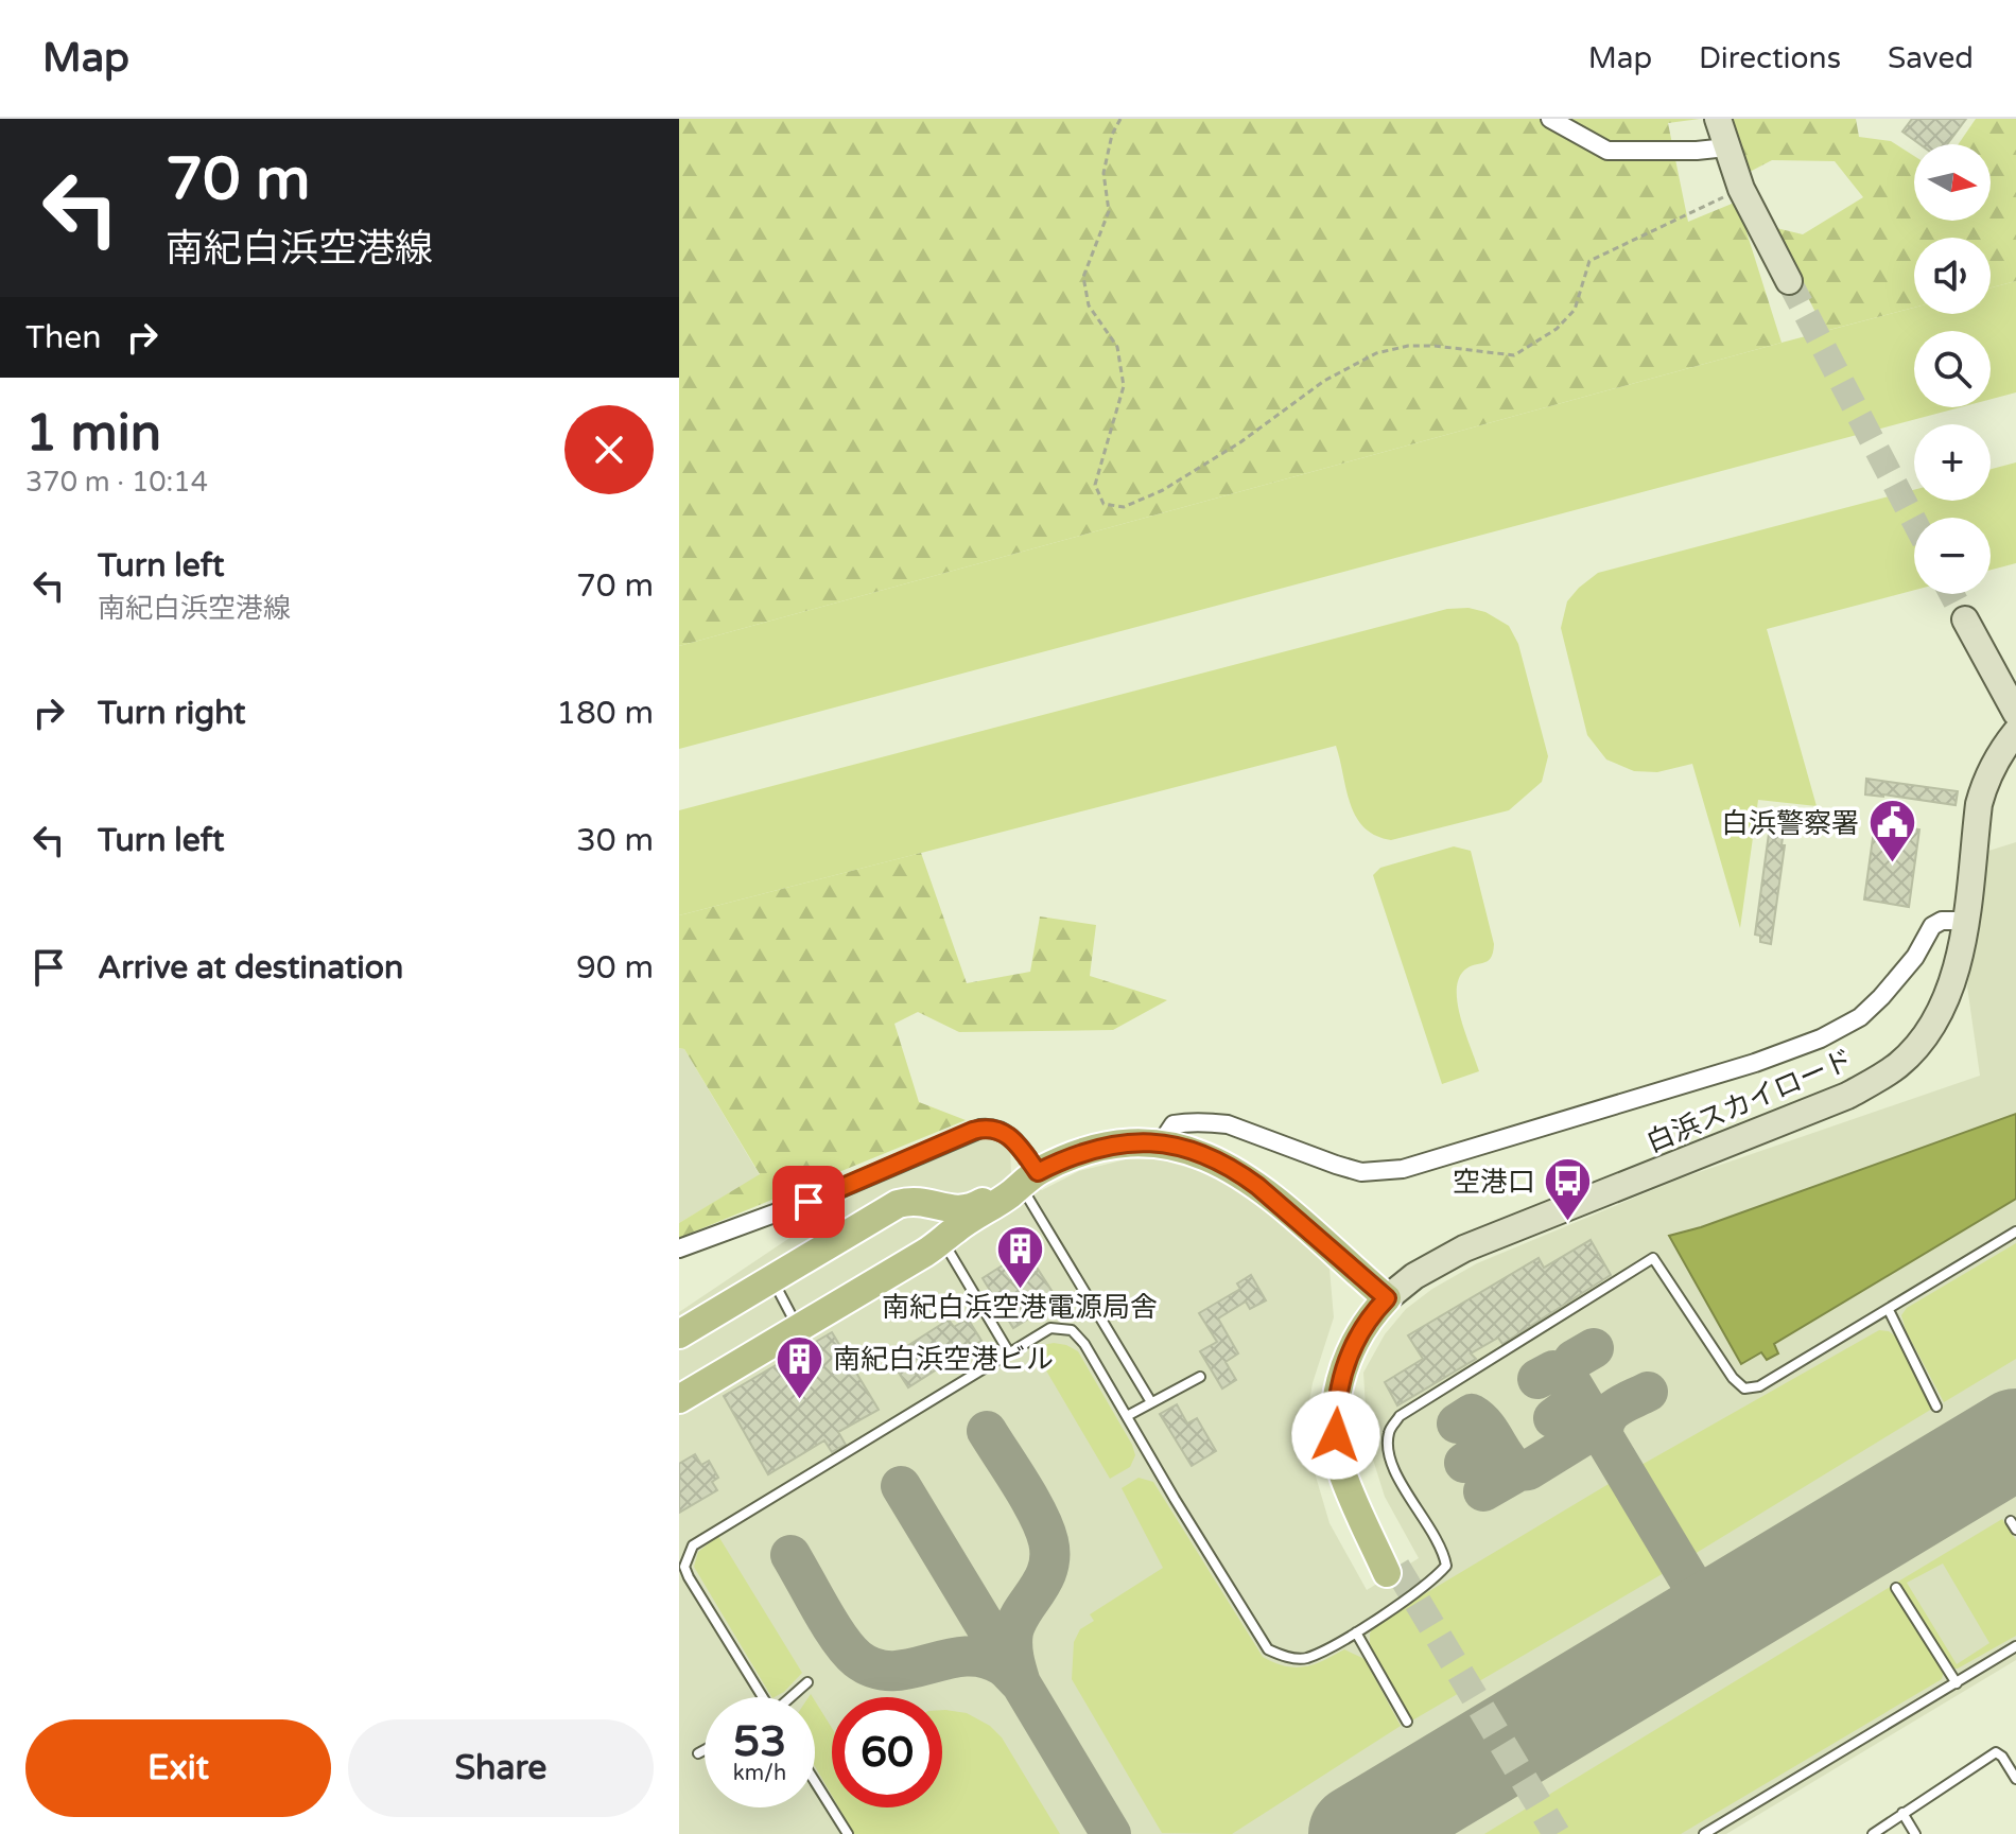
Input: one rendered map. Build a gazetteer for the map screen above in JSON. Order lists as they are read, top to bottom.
{
  "streets": {
    "street": ["白浜スカイロード"]
  },
  "places": {
    "public building": ["白浜警察署"],
    "bus stop": ["空港口"],
    "building": ["南紀白浜空港電源局舎", "南紀白浜空港ビル"]
  },
  "north": "right",
  "page": {
    "header": "Map",
    "nav": ["Map", "Directions", "Saved"],
    "turn": ["70 m", "南紀白浜空港線"],
    "map_buttons": ["+", "−"],
    "then": "Then",
    "heading": ["1 min", "370 m · 10:14"],
    "list": [
      {
        "name": "Turn left",
        "note": "南紀白浜空港線",
        "value": "70 m"
      },
      {
        "name": "Turn right",
        "value": "180 m"
      },
      {
        "name": "Turn left",
        "value": "30 m"
      },
      {
        "name": "Arrive at destination",
        "value": "90 m"
      }
    ],
    "speed": "53 km/h",
    "limit": "60",
    "buttons": ["Exit", "Share"]
  }
}
